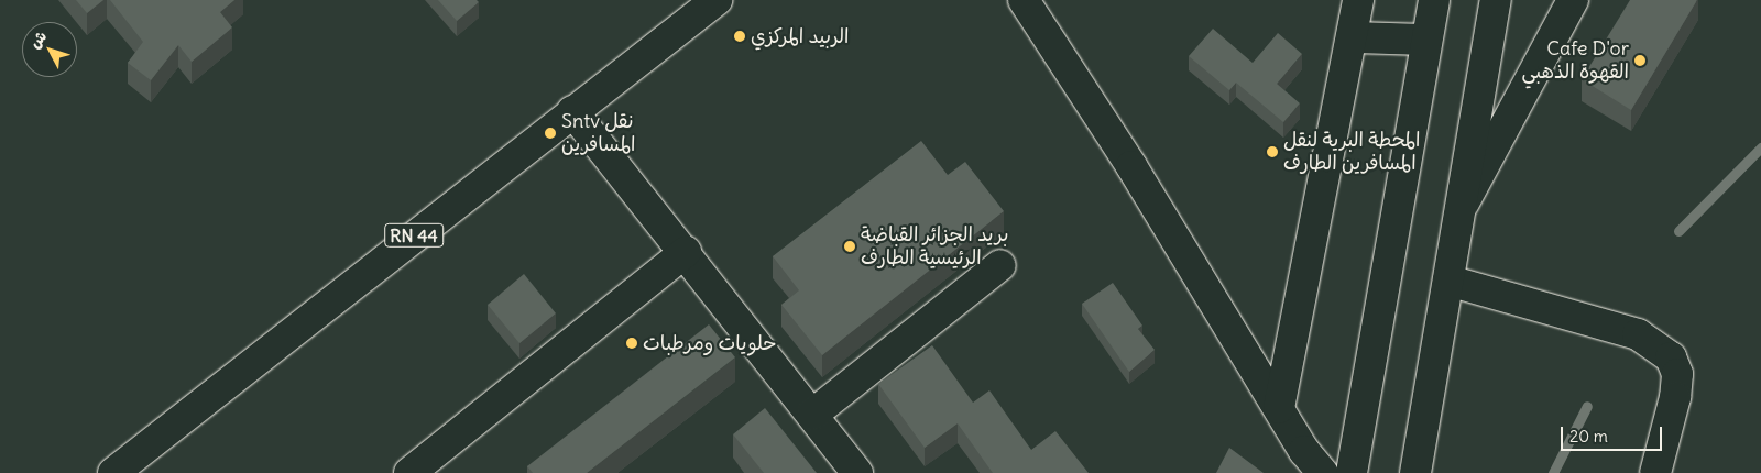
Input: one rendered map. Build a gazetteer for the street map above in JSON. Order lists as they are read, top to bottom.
{
  "streets": {
    "main road": ["RN 44"]
  },
  "places": [
    "الربيد المركزي",
    "Cafe D'or القهوة الذهبي",
    "Sntv نقل المسافرين",
    "المحطة البرية لنقل المسافرين الطارف",
    "بريد الجزائر القباضة الرئيسية الطارف",
    "حلويات ومرطبات"
  ],
  "scale_bar": "20 m",
  "north": "top left"
}
